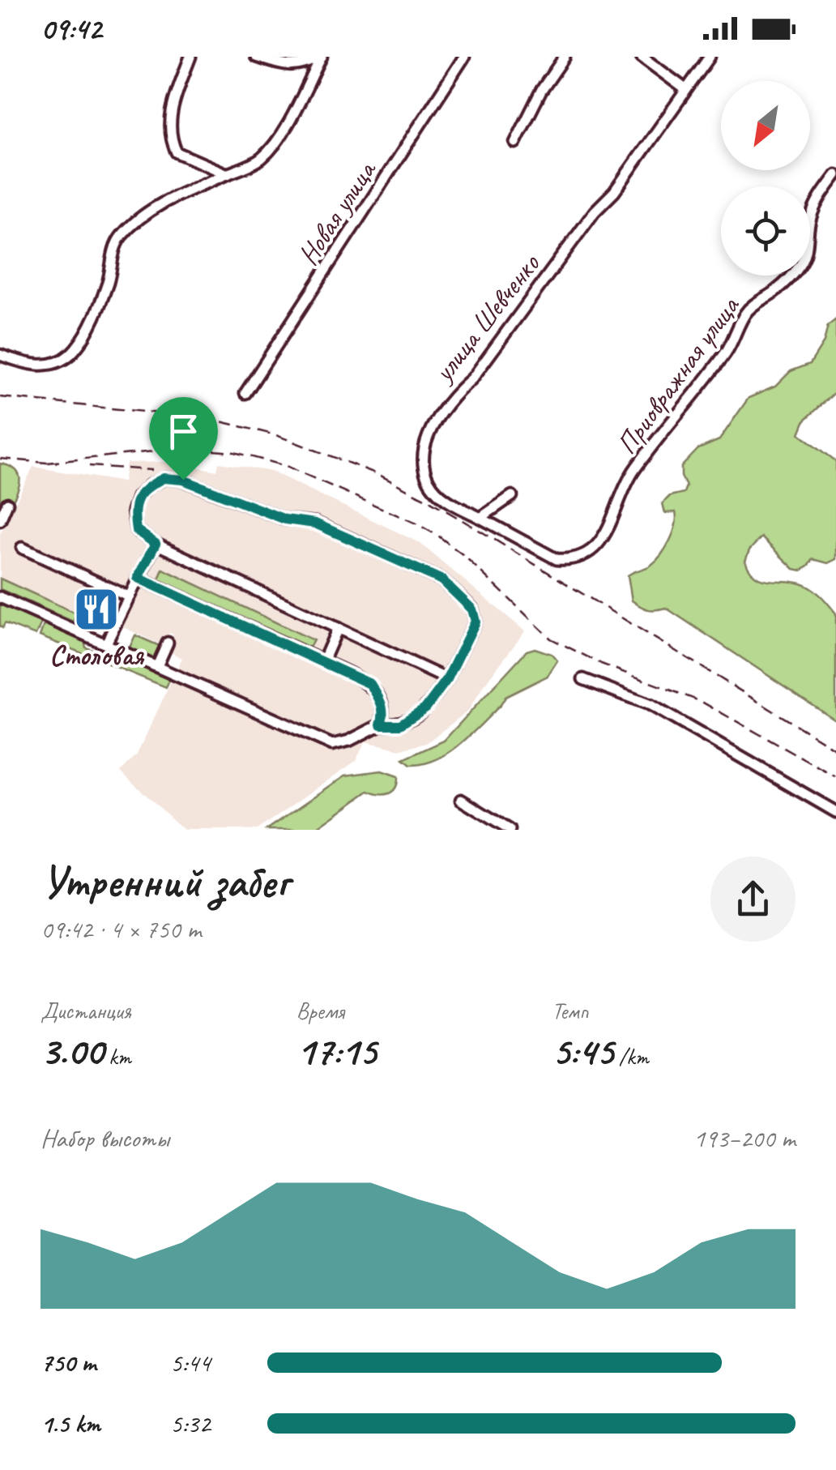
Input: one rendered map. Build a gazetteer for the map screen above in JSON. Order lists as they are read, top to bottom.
{
  "streets": {
    "street": ["Новая улица", "улица Шевченко", "Приовражная улица"]
  },
  "crossings": [
    ["улица Шевченко", "Приовражная улица"]
  ],
  "places": {
    "restaurant": ["Столовая"]
  },
  "north": "bottom left",
  "page": {
    "status": "09:42",
    "heading": ["Утренний забег", "09:42 · 4 × 750 m"],
    "stats": [
      ["Дистанция", "3.00 km"],
      ["Время", "17:15"],
      ["Темп", "5:45 /km"]
    ],
    "chart": ["Набор высоты", "193–200 m"],
    "list": [
      {
        "name": "750 m",
        "note": "5:44"
      },
      {
        "name": "1.5 km",
        "note": "5:32"
      }
    ]
  }
}
